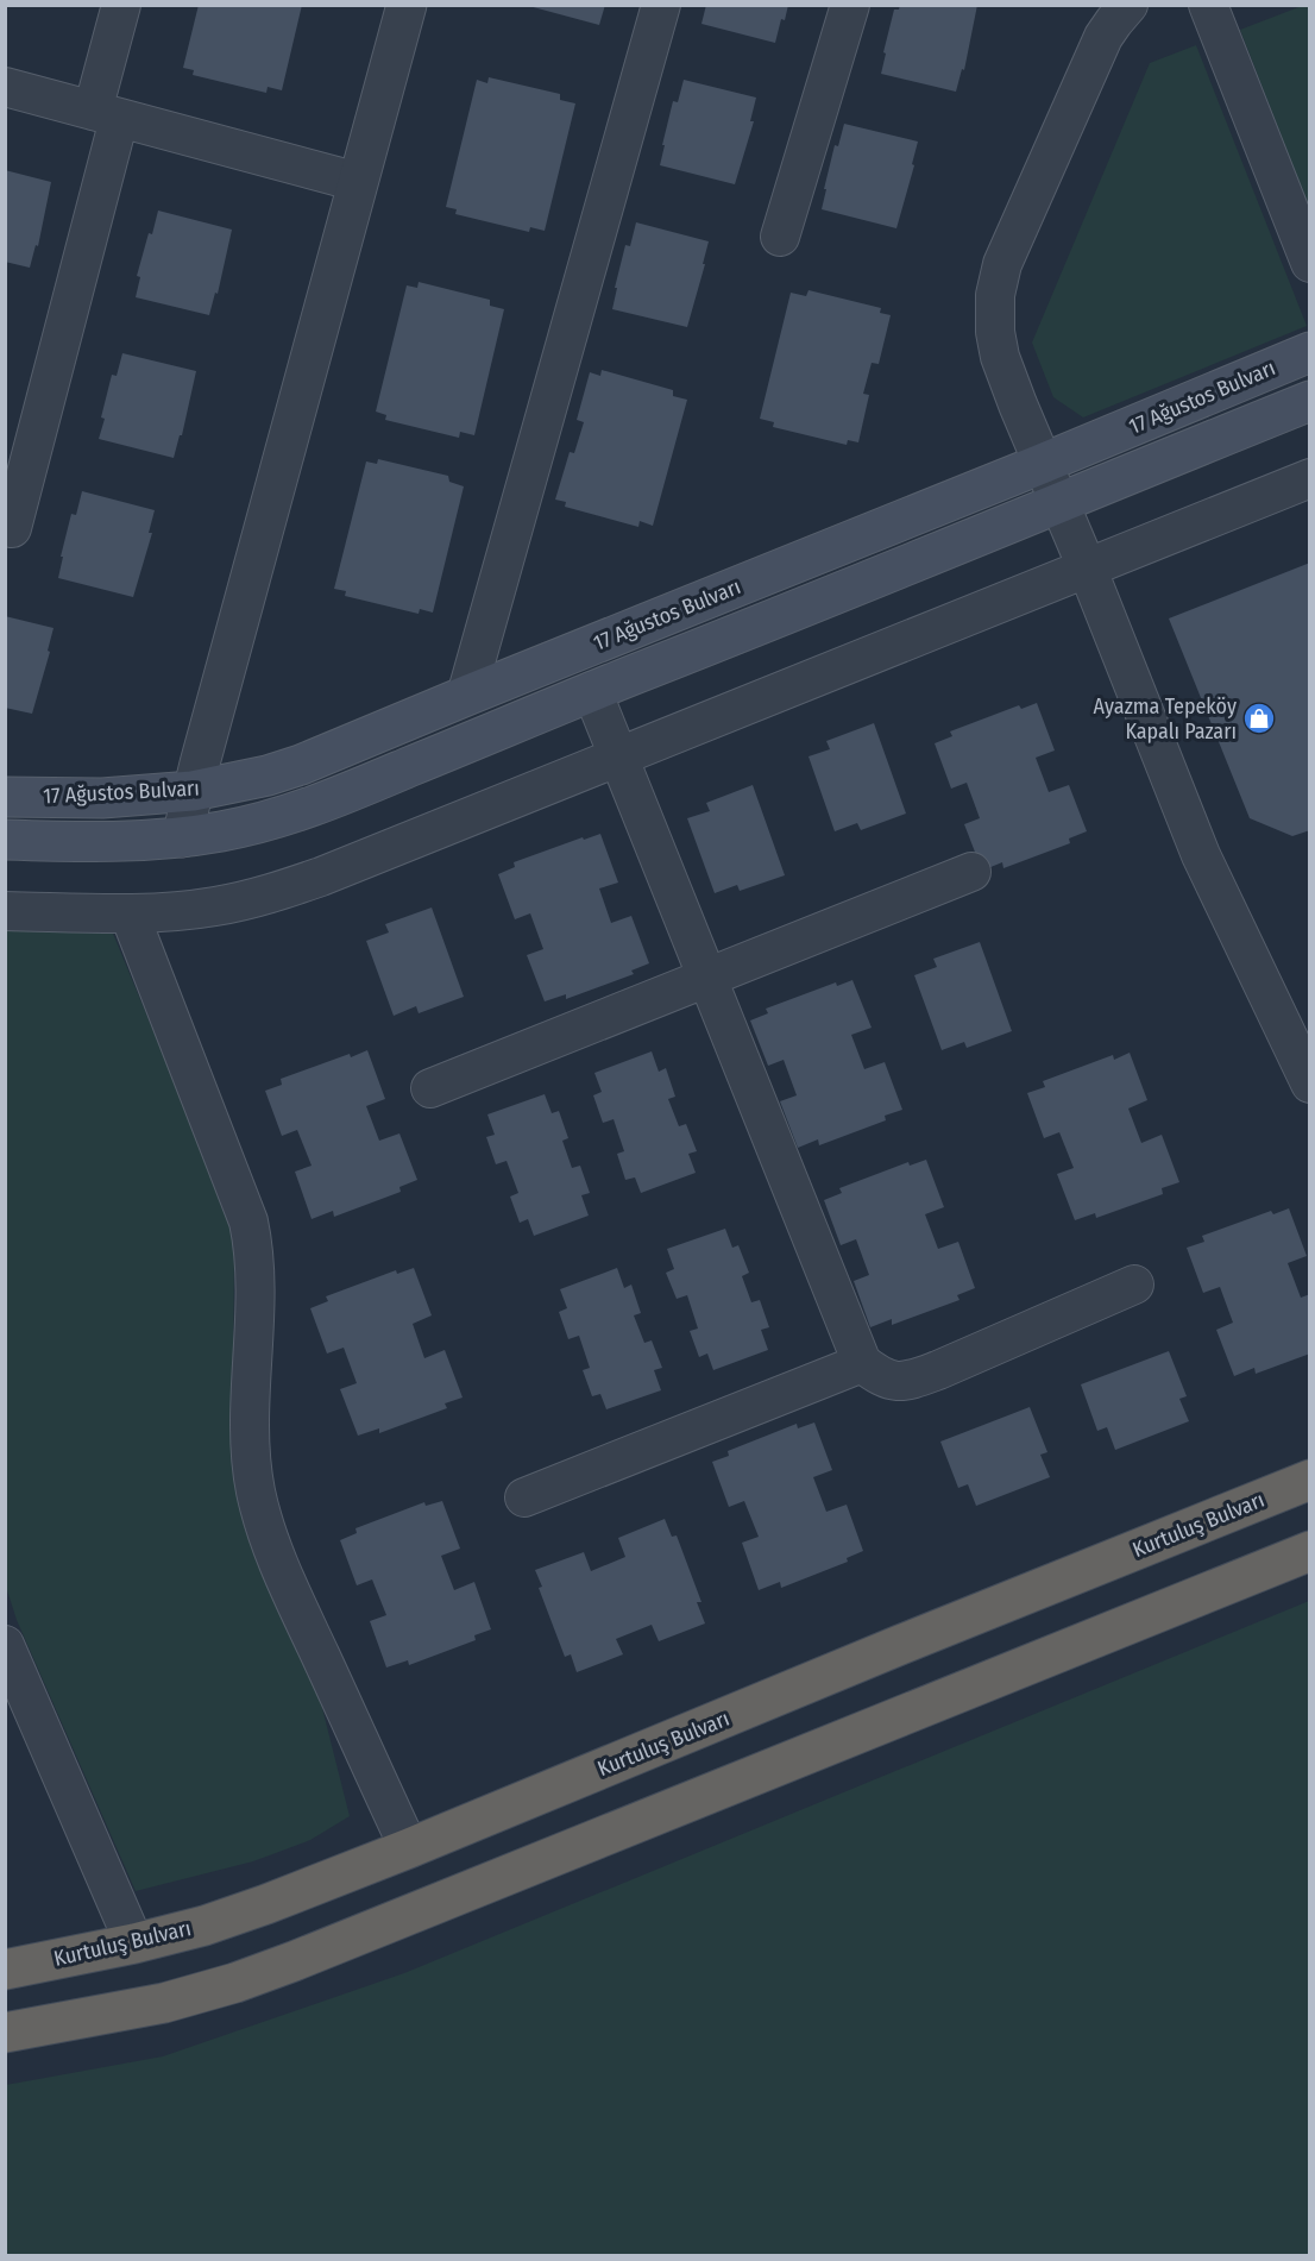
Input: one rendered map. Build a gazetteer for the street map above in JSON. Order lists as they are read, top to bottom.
{
  "streets": {
    "highway": ["Kurtuluş Bulvarı"],
    "main road": ["17 Ağustos Bulvarı"]
  },
  "places": {
    "shop": ["Ayazma Tepeköy Kapalı Pazarı"]
  }
}
